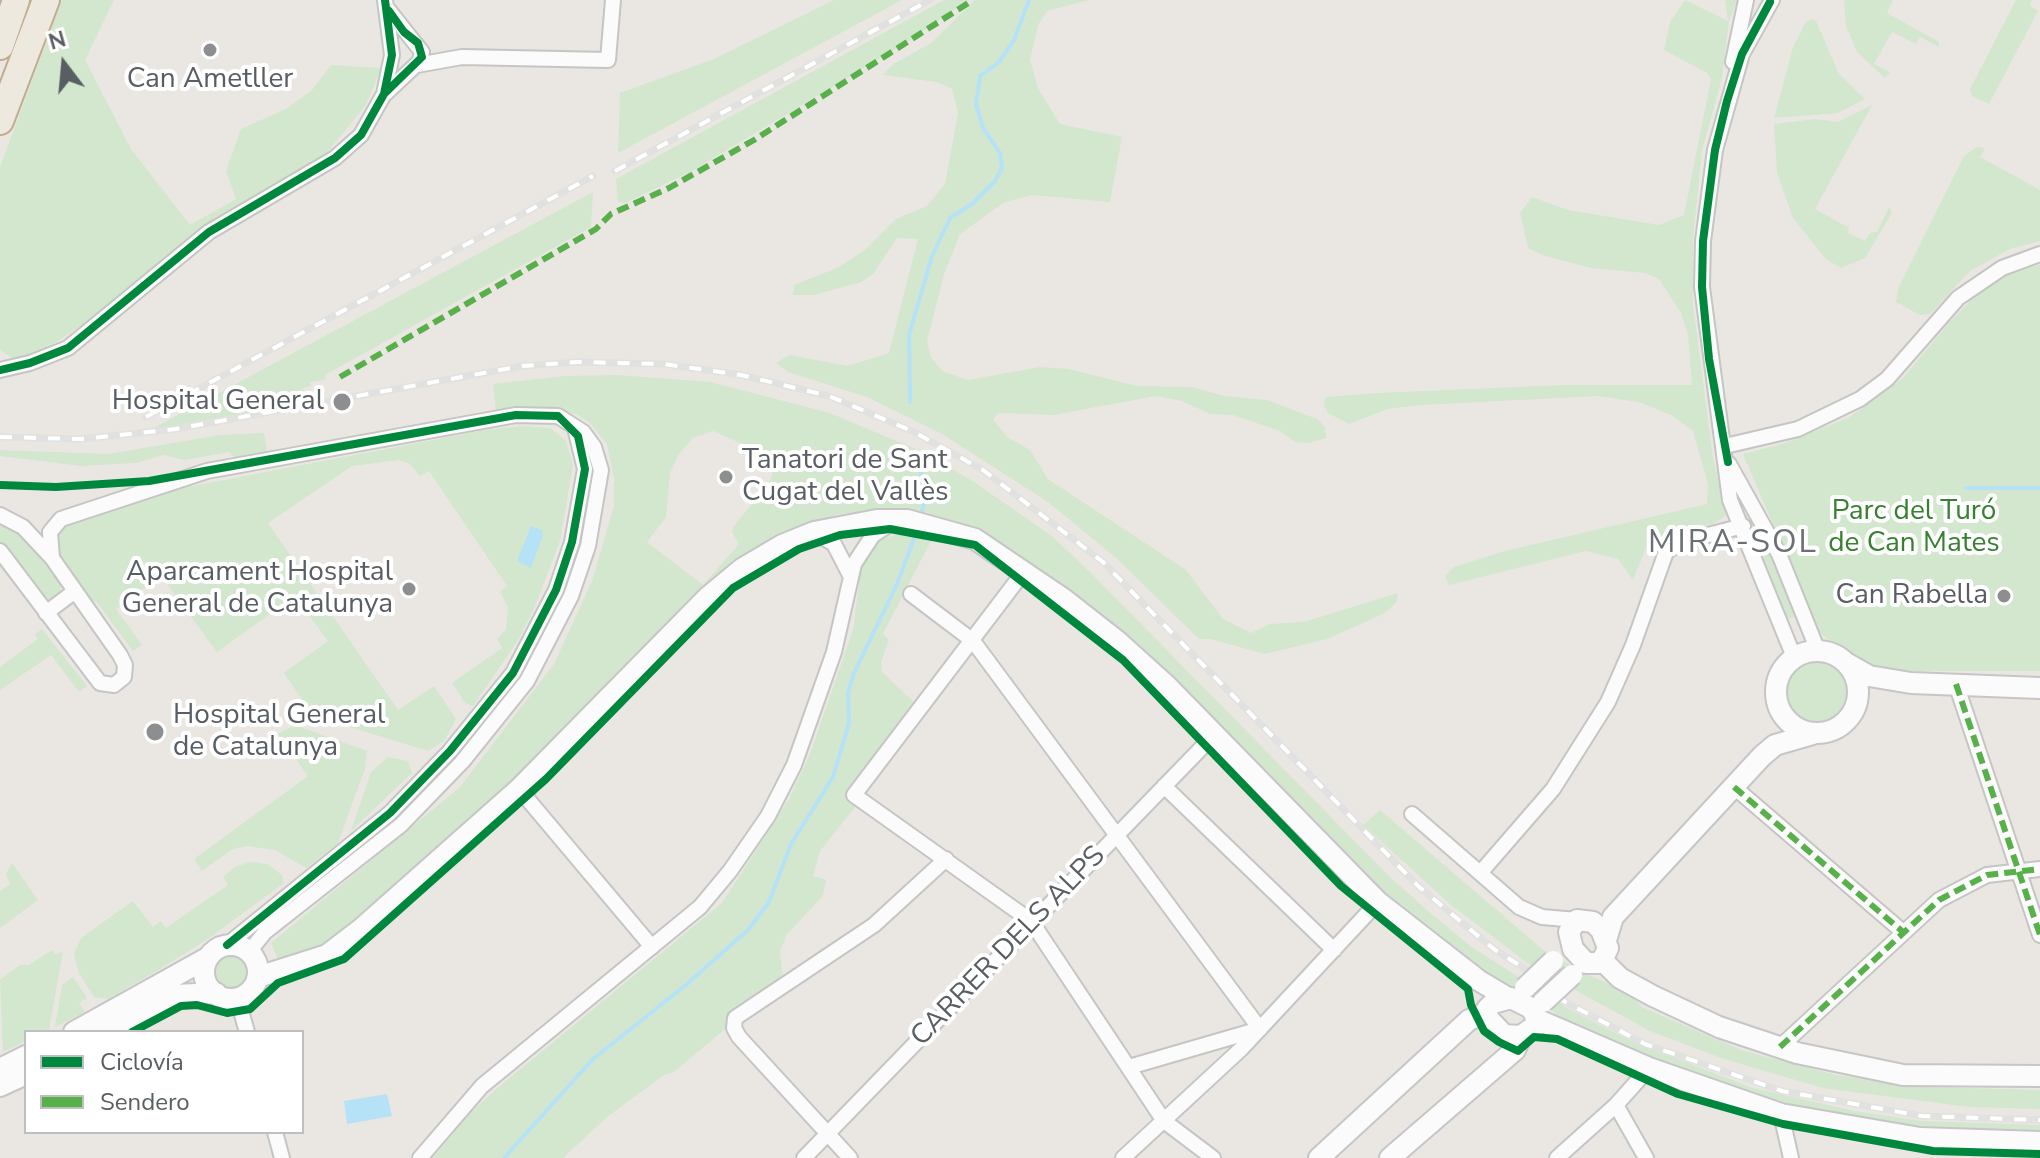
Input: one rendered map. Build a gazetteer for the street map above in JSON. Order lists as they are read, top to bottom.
{
  "streets": {
    "street": ["CARRER DELS ALPS"]
  },
  "districts": ["MIRA-SOL"],
  "parks": ["Parc del Turó de Can Mates"],
  "places": [
    "Can Ametller",
    "Hospital General",
    "Tanatori de Sant Cugat del Vallès",
    "Aparcament Hospital General de Catalunya",
    "Can Rabella",
    "Hospital General de Catalunya"
  ],
  "legend": ["Ciclovía", "Sendero"],
  "north": "top"
}
